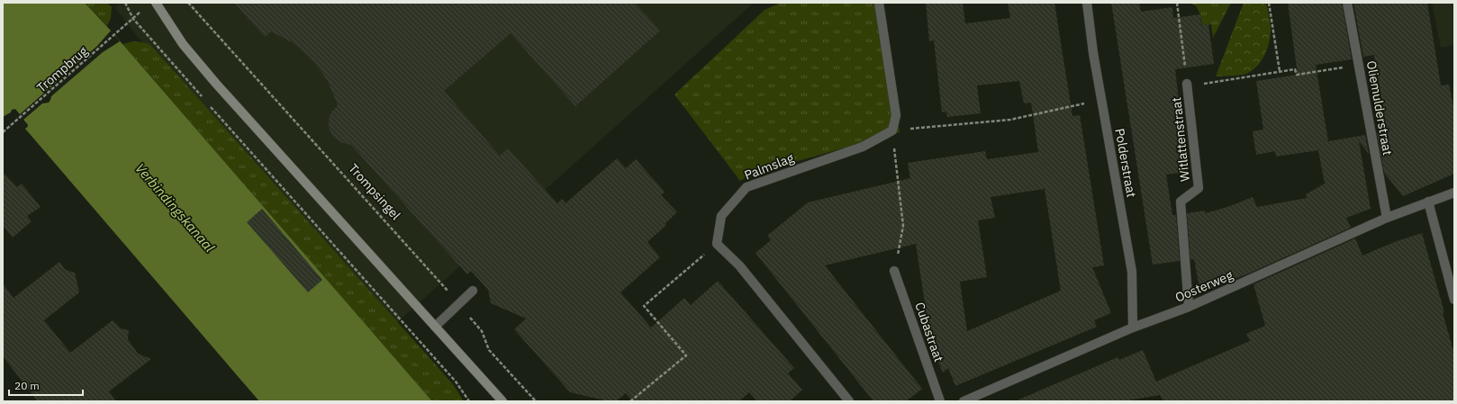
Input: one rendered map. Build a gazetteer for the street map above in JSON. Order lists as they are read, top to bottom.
{
  "streets": {
    "street": [
      "Oliemulderstraat",
      "Witlattenstraat",
      "Polderstraat",
      "Palmslag",
      "Oosterweg",
      "Cubastraat"
    ],
    "path": ["Trompbrug", "Trompsingel"]
  },
  "crossings": [
    ["Oliemulderstraat", "Oosterweg"],
    ["Witlattenstraat", "Oosterweg"],
    ["Polderstraat", "Oosterweg"]
  ],
  "water": ["Verbindingskanaal"],
  "scale_bar": "20 m"
}
